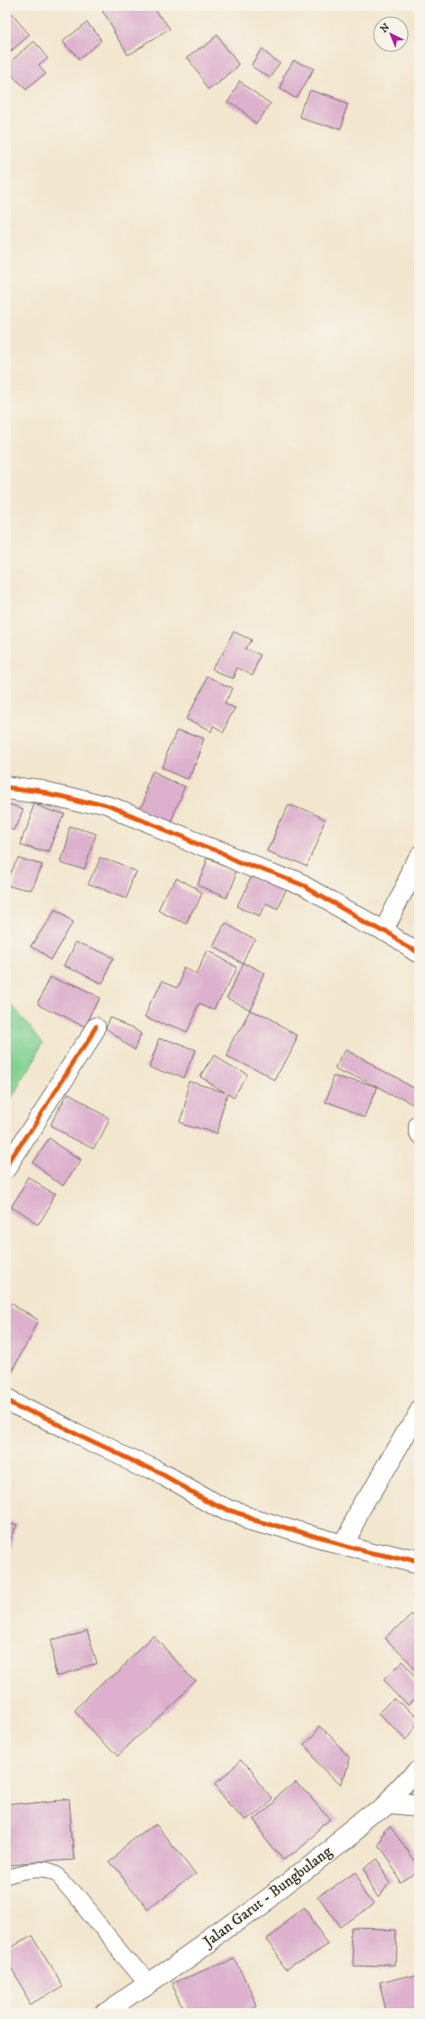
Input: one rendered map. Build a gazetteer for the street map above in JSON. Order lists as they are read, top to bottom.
{
  "streets": {
    "street": ["Jalan Garut - Bungbulang"]
  },
  "north": "top left"
}
